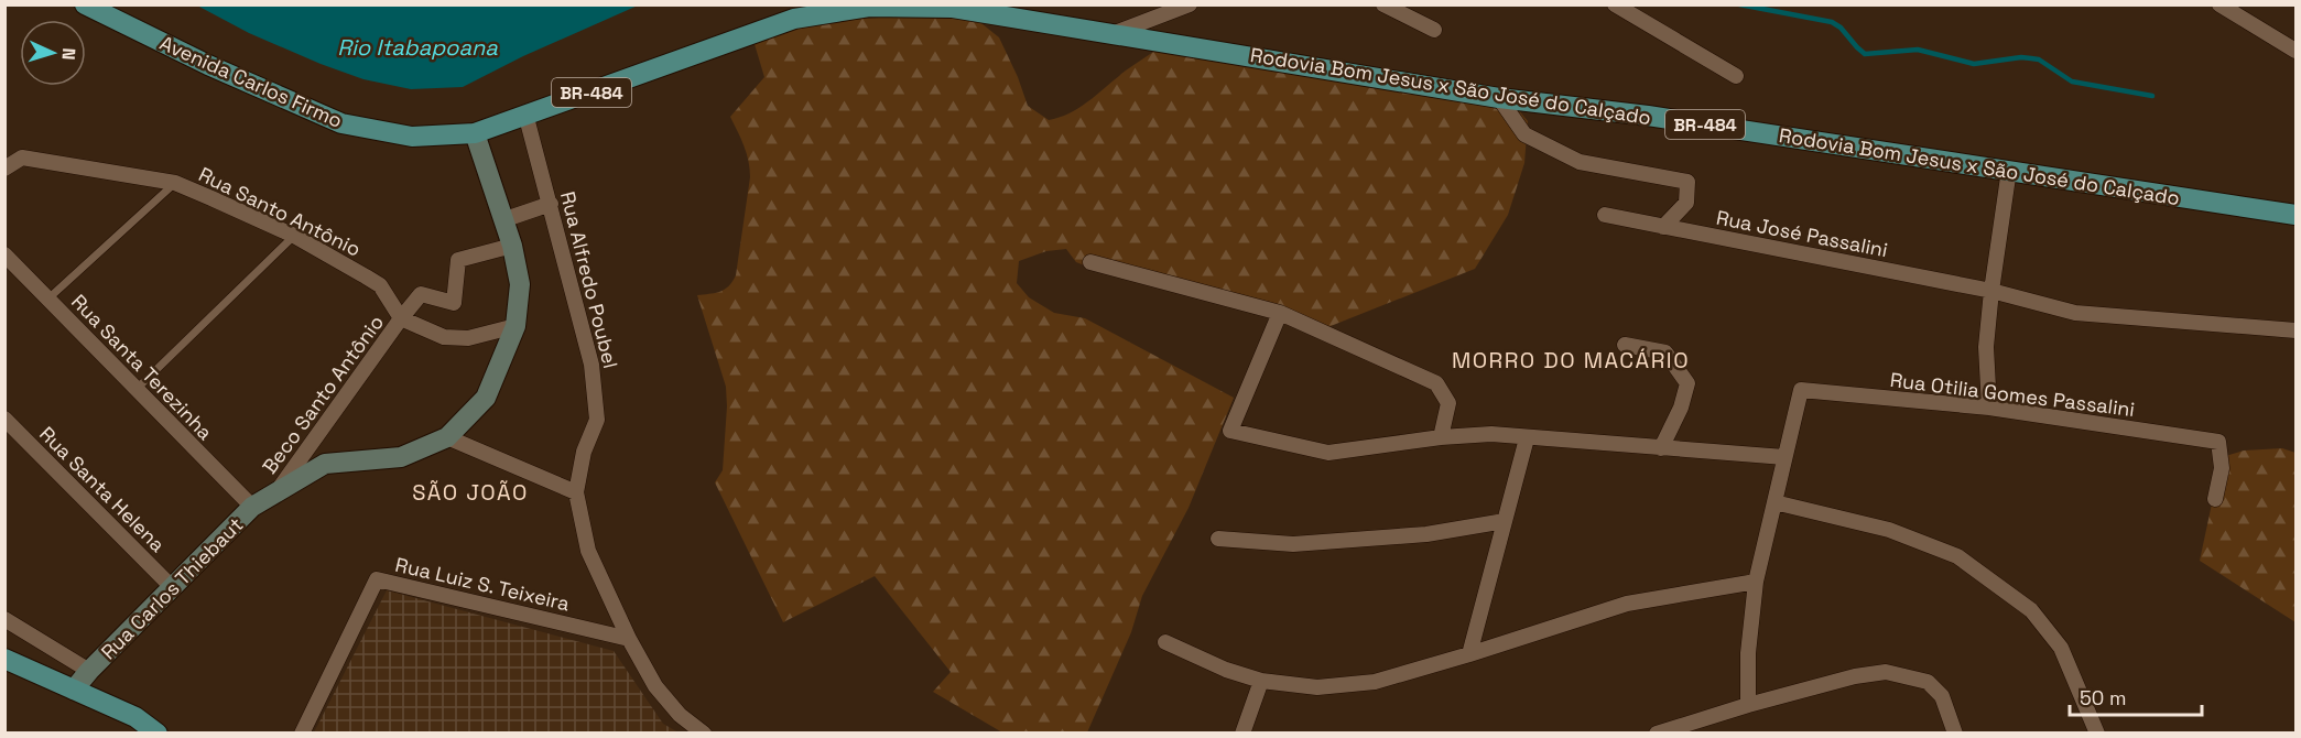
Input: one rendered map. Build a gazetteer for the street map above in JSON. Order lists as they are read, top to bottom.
{
  "streets": {
    "main road": ["Avenida Carlos Firmo", "Rodovia Bom Jesus x São José do Calçado", "BR-484"],
    "street": [
      "Rua Santo Antônio",
      "Rua José Passalini",
      "Rua Alfredo Poubel",
      "Rua Santa Terezinha",
      "Beco Santo Antônio",
      "Rua Otilia Gomes Passalini",
      "Rua Santa Helena",
      "Rua Luiz S. Teixeira",
      "Rua Carlos Thiebaut"
    ]
  },
  "crossings": [
    ["Avenida Carlos Firmo", "Rodovia Bom Jesus x São José do Calçado"],
    ["Avenida Carlos Firmo", "Rua Alfredo Poubel"],
    ["Rua Santo Antônio", "Beco Santo Antônio"],
    ["Rua Alfredo Poubel", "Rua Luiz S. Teixeira"],
    ["Rua Santa Terezinha", "Rua Carlos Thiebaut"],
    ["Beco Santo Antônio", "Rua Carlos Thiebaut"],
    ["Rua Santa Helena", "Rua Carlos Thiebaut"]
  ],
  "districts": ["MORRO DO MACÁRIO", "SÃO JOÃO"],
  "water": ["Rio Itabapoana"],
  "scale_bar": "50 m",
  "north": "right"
}
